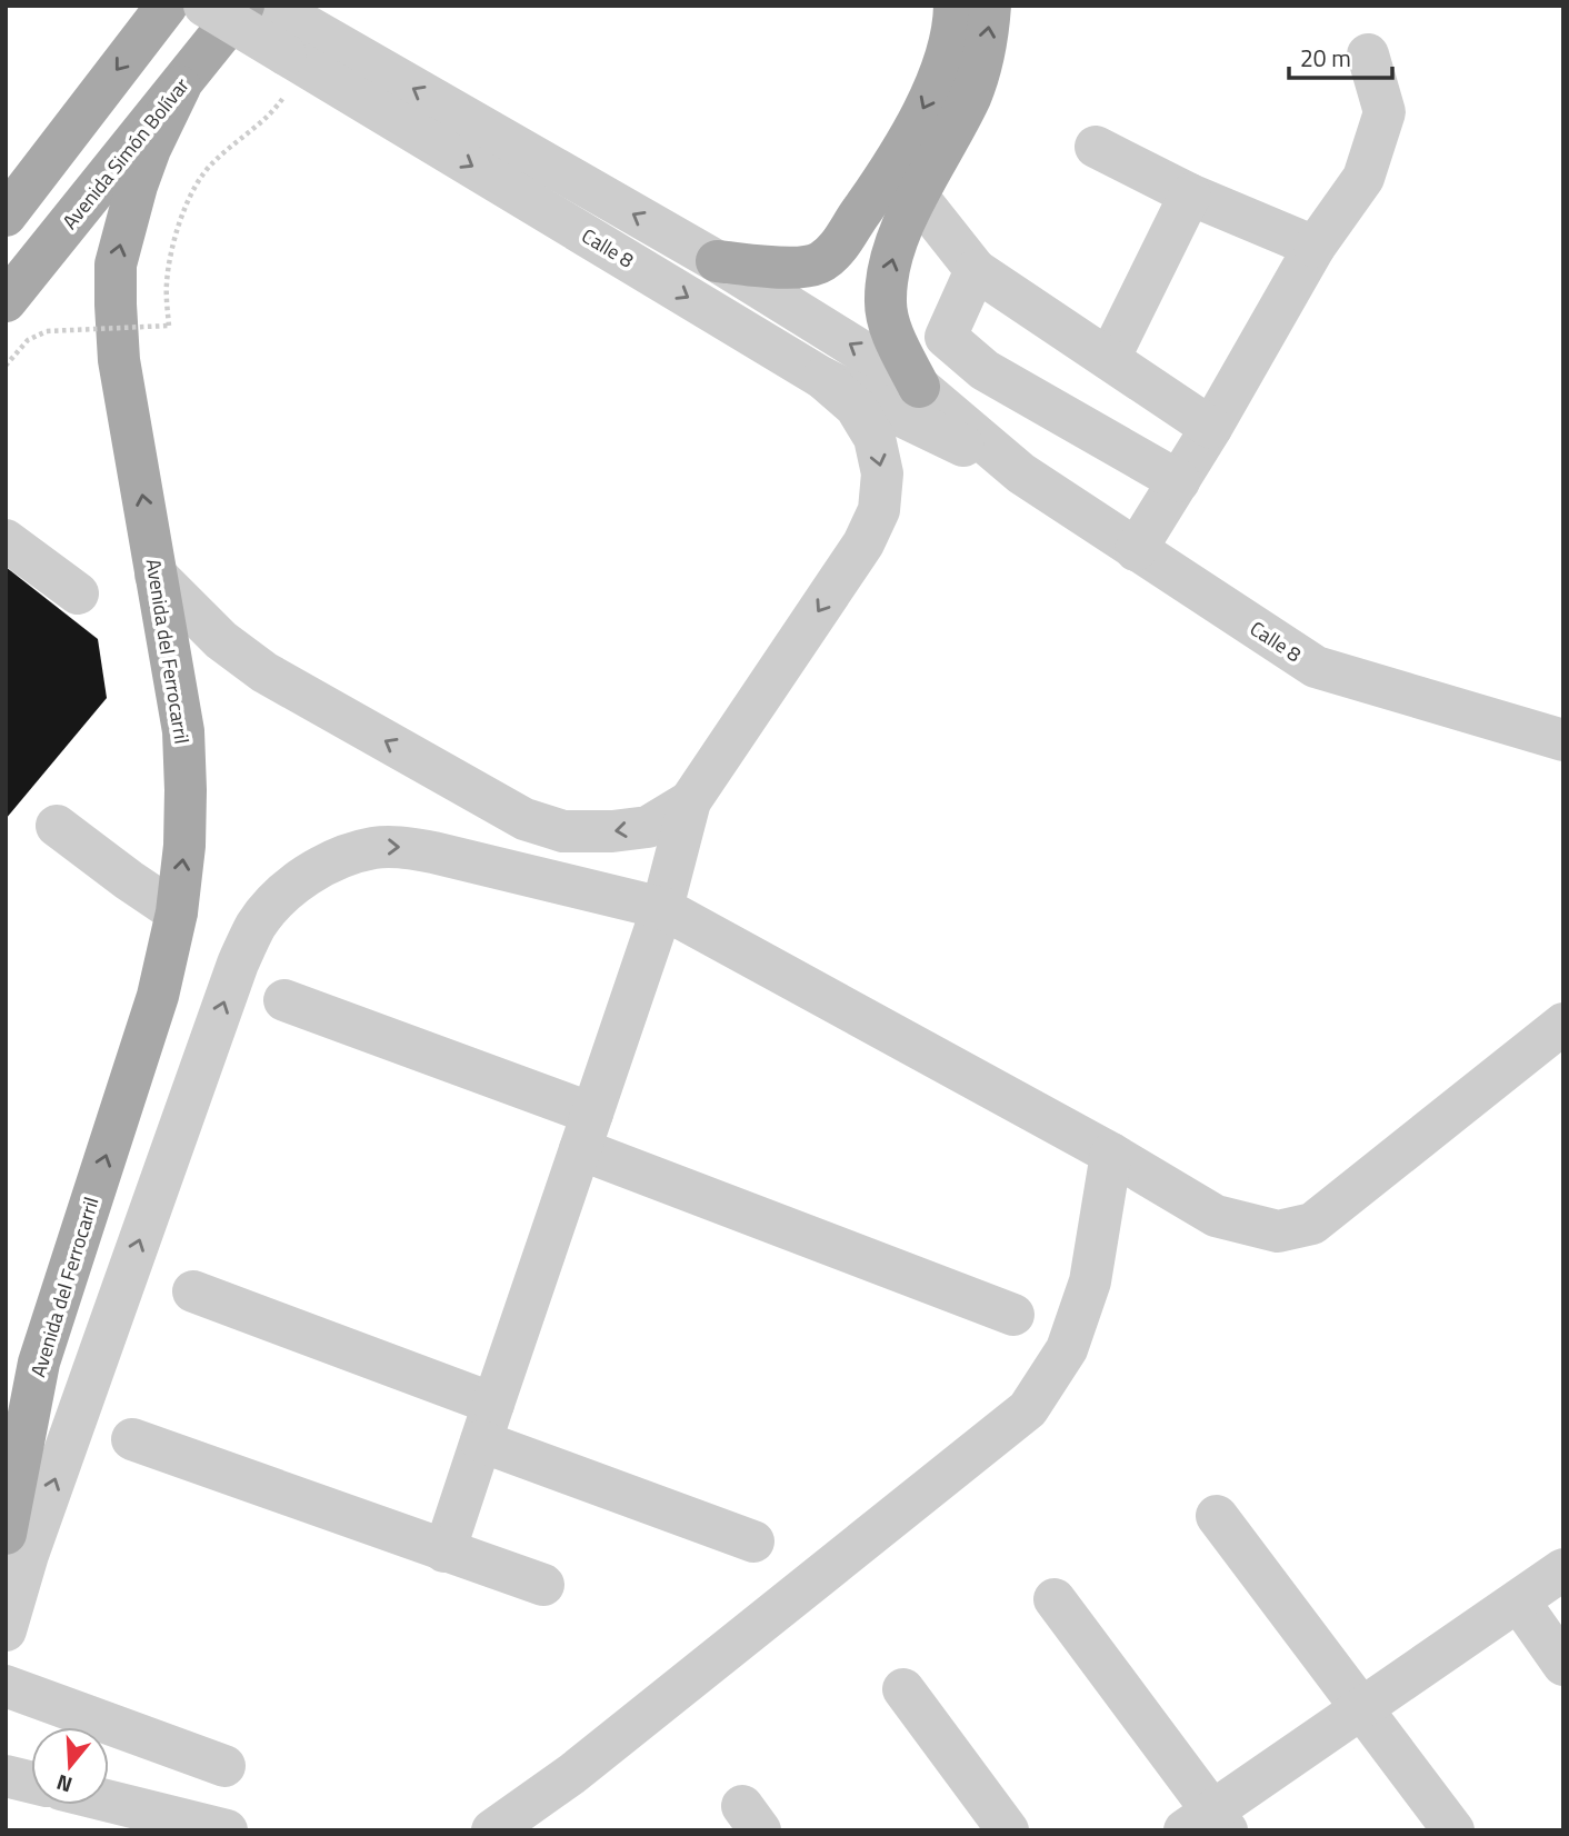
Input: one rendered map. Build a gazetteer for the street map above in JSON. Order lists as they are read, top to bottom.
{
  "streets": {
    "main road": ["Avenida Simón Bolívar", "Avenida del Ferrocarril"],
    "street": ["Calle 8"]
  },
  "crossings": [
    ["Avenida Simón Bolívar", "Avenida del Ferrocarril"]
  ],
  "one_way": ["Avenida del Ferrocarril"],
  "scale_bar": "20 m",
  "north": "bottom"
}
